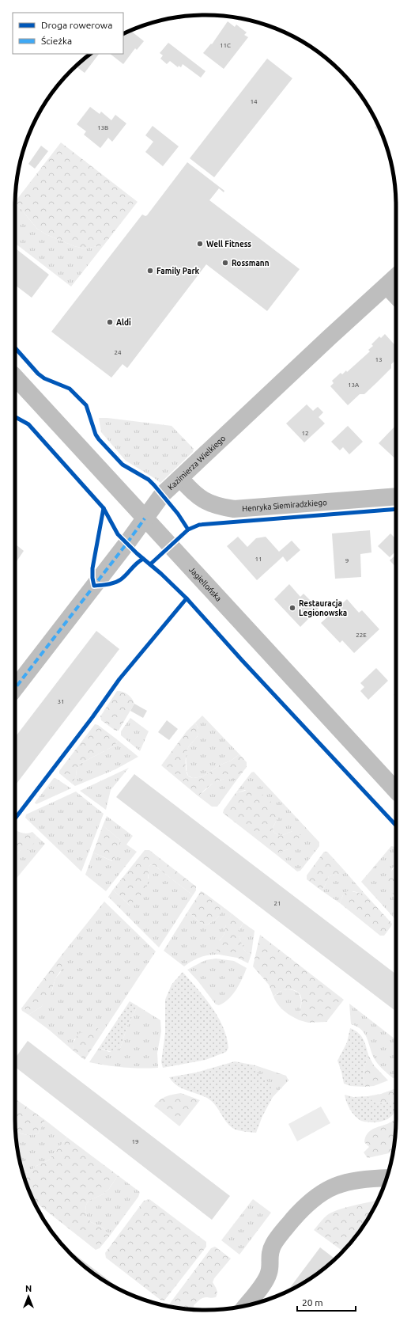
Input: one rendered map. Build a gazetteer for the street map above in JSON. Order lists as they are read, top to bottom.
{
  "streets": {
    "street": ["Kazimierza Wielkiego", "Henryka Siemiradzkiego", "Jagiellońska"]
  },
  "crossings": [
    ["Kazimierza Wielkiego", "Henryka Siemiradzkiego"],
    ["Kazimierza Wielkiego", "Jagiellońska"]
  ],
  "places": [
    "Well Fitness",
    "Rossmann",
    "Family Park",
    "Aldi",
    "Restauracja Legionowska"
  ],
  "house_numbers": [
    "11C",
    "14",
    "13B",
    "24",
    "13",
    "13A",
    "12",
    "11",
    "9",
    "22E",
    "31",
    "21",
    "19"
  ],
  "legend": ["Droga rowerowa", "Ścieżka"],
  "scale_bar": "20 m",
  "north": "top"
}
